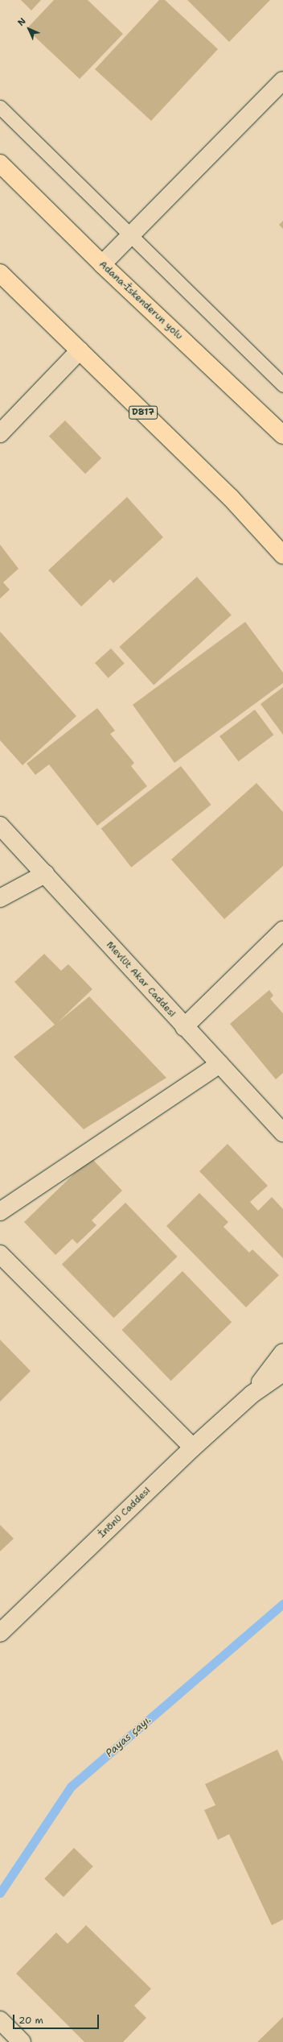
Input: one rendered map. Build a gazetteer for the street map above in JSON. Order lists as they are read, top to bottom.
{
  "streets": {
    "highway": ["Adana-İskenderun yolu", "D817"],
    "street": ["Mevlüt Akar Caddesi", "İnönü Caddesi"]
  },
  "water": ["Payas çayı."],
  "scale_bar": "20 m",
  "north": "top left"
}
